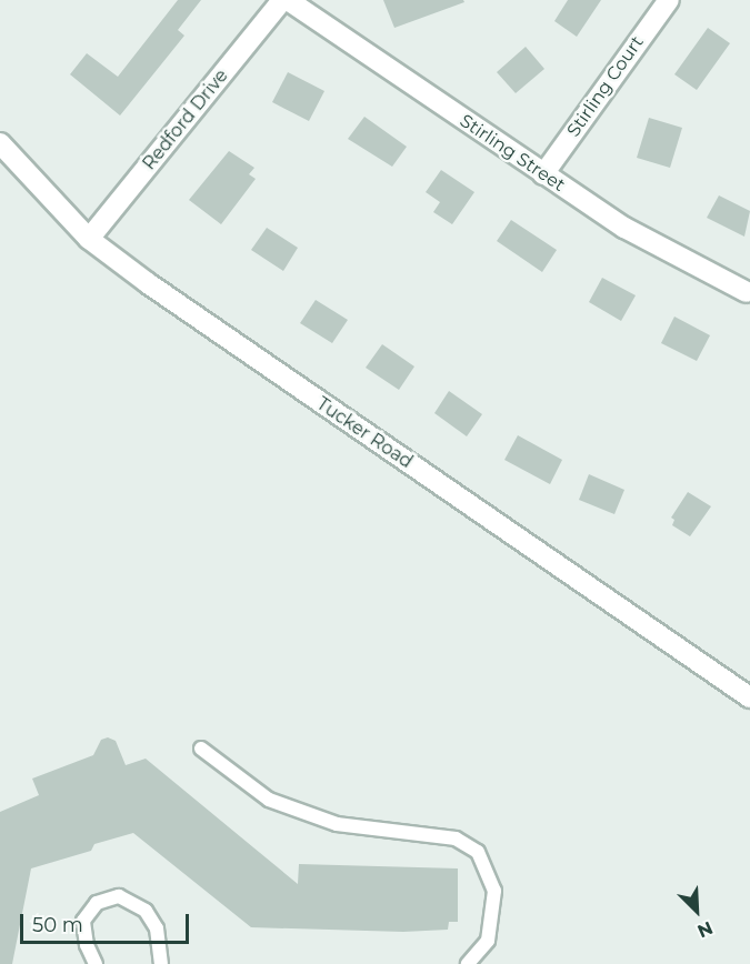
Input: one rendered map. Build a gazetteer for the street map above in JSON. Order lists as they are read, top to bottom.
{
  "streets": {
    "street": [
      "Stirling Court",
      "Redford Drive",
      "Stirling Street",
      "Tucker Road"
    ]
  },
  "crossings": [
    ["Stirling Court", "Stirling Street"],
    ["Redford Drive", "Tucker Road"]
  ],
  "scale_bar": "50 m",
  "north": "bottom right"
}
